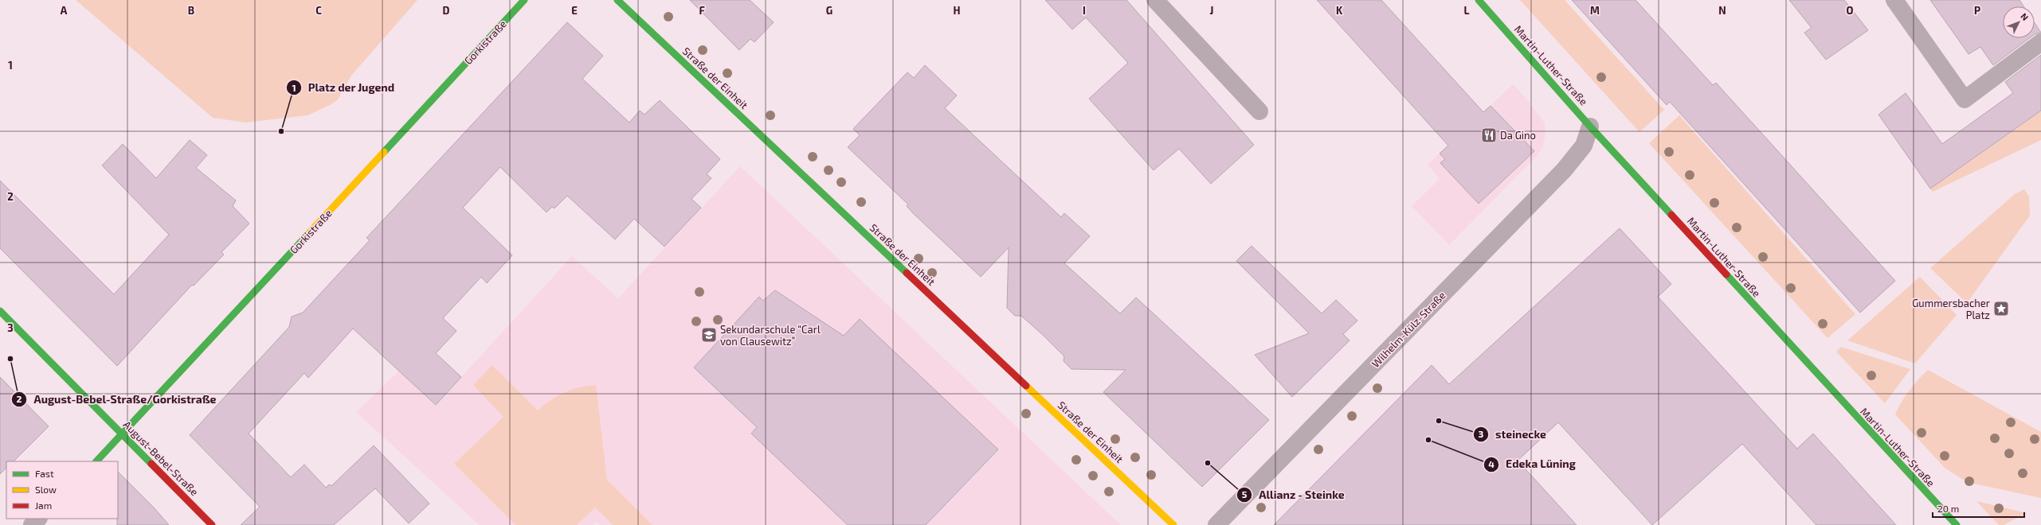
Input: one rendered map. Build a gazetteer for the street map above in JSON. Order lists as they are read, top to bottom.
{
  "streets": {
    "street": [
      "Gorkistraße",
      "Martin-Luther-Straße",
      "Straße der Einheit",
      "Wilhelm-Külz-Straße",
      "August-Bebel-Straße"
    ]
  },
  "crossings": [
    ["Gorkistraße", "August-Bebel-Straße"],
    ["Martin-Luther-Straße", "Wilhelm-Külz-Straße"]
  ],
  "places": {
    "other": [
      "Platz der Jugend",
      "August-Bebel-Straße/Gorkistraße",
      "steinecke",
      "Edeka Lüning",
      "Allianz - Steinke"
    ],
    "restaurant": ["Da Gino"],
    "place": ["Gummersbacher Platz"],
    "school or university": ["Sekundarschule “Carl von Clausewitz”"]
  },
  "legend": ["Fast", "Slow", "Jam"],
  "scale_bar": "20 m",
  "north": "top right",
  "grid": {
    "columns": [
      "A",
      "B",
      "C",
      "D",
      "E",
      "F",
      "G",
      "H",
      "I",
      "J",
      "K",
      "L",
      "M",
      "N",
      "O",
      "P"
    ],
    "rows": ["1", "2", "3"]
  }
}
